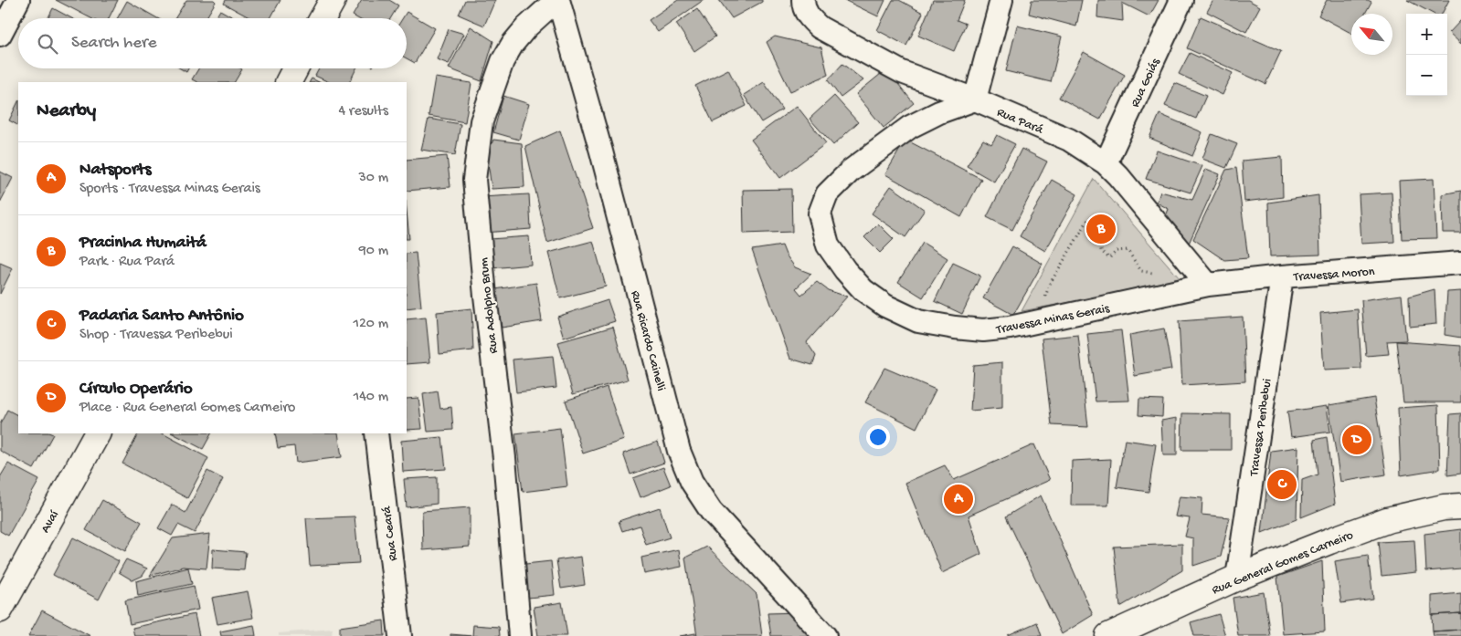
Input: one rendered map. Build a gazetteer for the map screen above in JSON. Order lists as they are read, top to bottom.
{
  "streets": {
    "main road": ["Avaí", "Rua General Gomes Carneiro"],
    "street": [
      "Rua Goiás",
      "Rua Pará",
      "Travessa Moron",
      "Rua Adolpho Brum",
      "Travessa Minas Gerais",
      "Rua Ricardo Cainelli",
      "Travessa Peribebui",
      "Rua Ceará"
    ]
  },
  "crossings": [
    ["Rua Goiás", "Rua Pará"],
    ["Rua Pará", "Travessa Moron"],
    ["Rua Pará", "Travessa Minas Gerais"],
    ["Travessa Moron", "Travessa Minas Gerais"],
    ["Travessa Moron", "Travessa Peribebui"],
    ["Rua Adolpho Brum", "Rua Ricardo Cainelli"],
    ["Travessa Peribebui", "Rua General Gomes Carneiro"]
  ],
  "north": "top left",
  "page": {
    "map_buttons": ["+", "−"],
    "search": "Search here",
    "heading": ["Nearby", "4 results"],
    "list": [
      {
        "mark": "A",
        "name": "Natsports",
        "note": "Sports · Travessa Minas Gerais",
        "value": "30 m"
      },
      {
        "mark": "B",
        "name": "Pracinha Humaitá",
        "note": "Park · Rua Pará",
        "value": "90 m"
      },
      {
        "mark": "C",
        "name": "Padaria Santo Antônio",
        "note": "Shop · Travessa Peribebui",
        "value": "120 m"
      },
      {
        "mark": "D",
        "name": "Círculo Operário",
        "note": "Place · Rua General Gomes Carneiro",
        "value": "140 m"
      }
    ],
    "pins": [
      "B",
      "D",
      "C",
      "A"
    ]
  }
}
